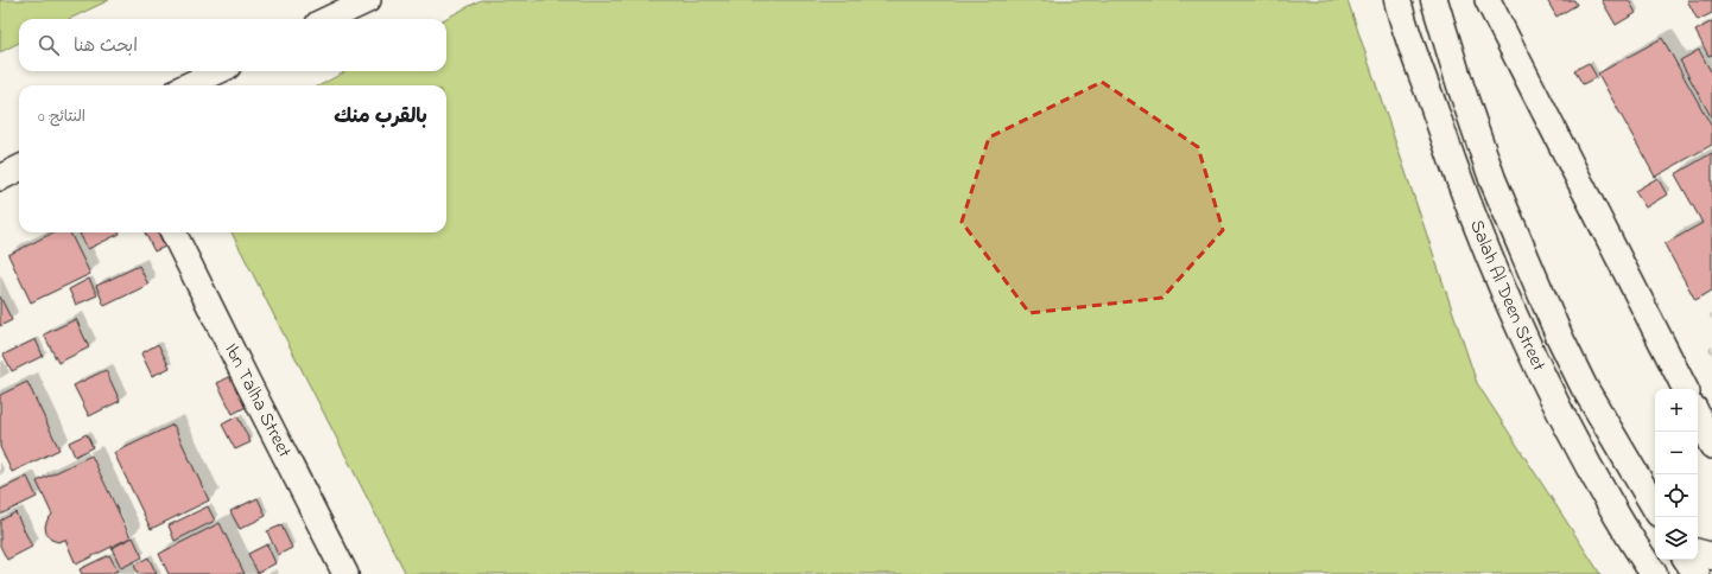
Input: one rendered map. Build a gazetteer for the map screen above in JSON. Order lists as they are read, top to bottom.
{
  "streets": {
    "street": ["Salah Al Deen Street", "Ibn Talha Street"]
  },
  "page": {
    "search": "ابحث هنا",
    "heading": ["بالقرب منك", "النتائج: 0"],
    "map_buttons": ["+", "−"]
  }
}
